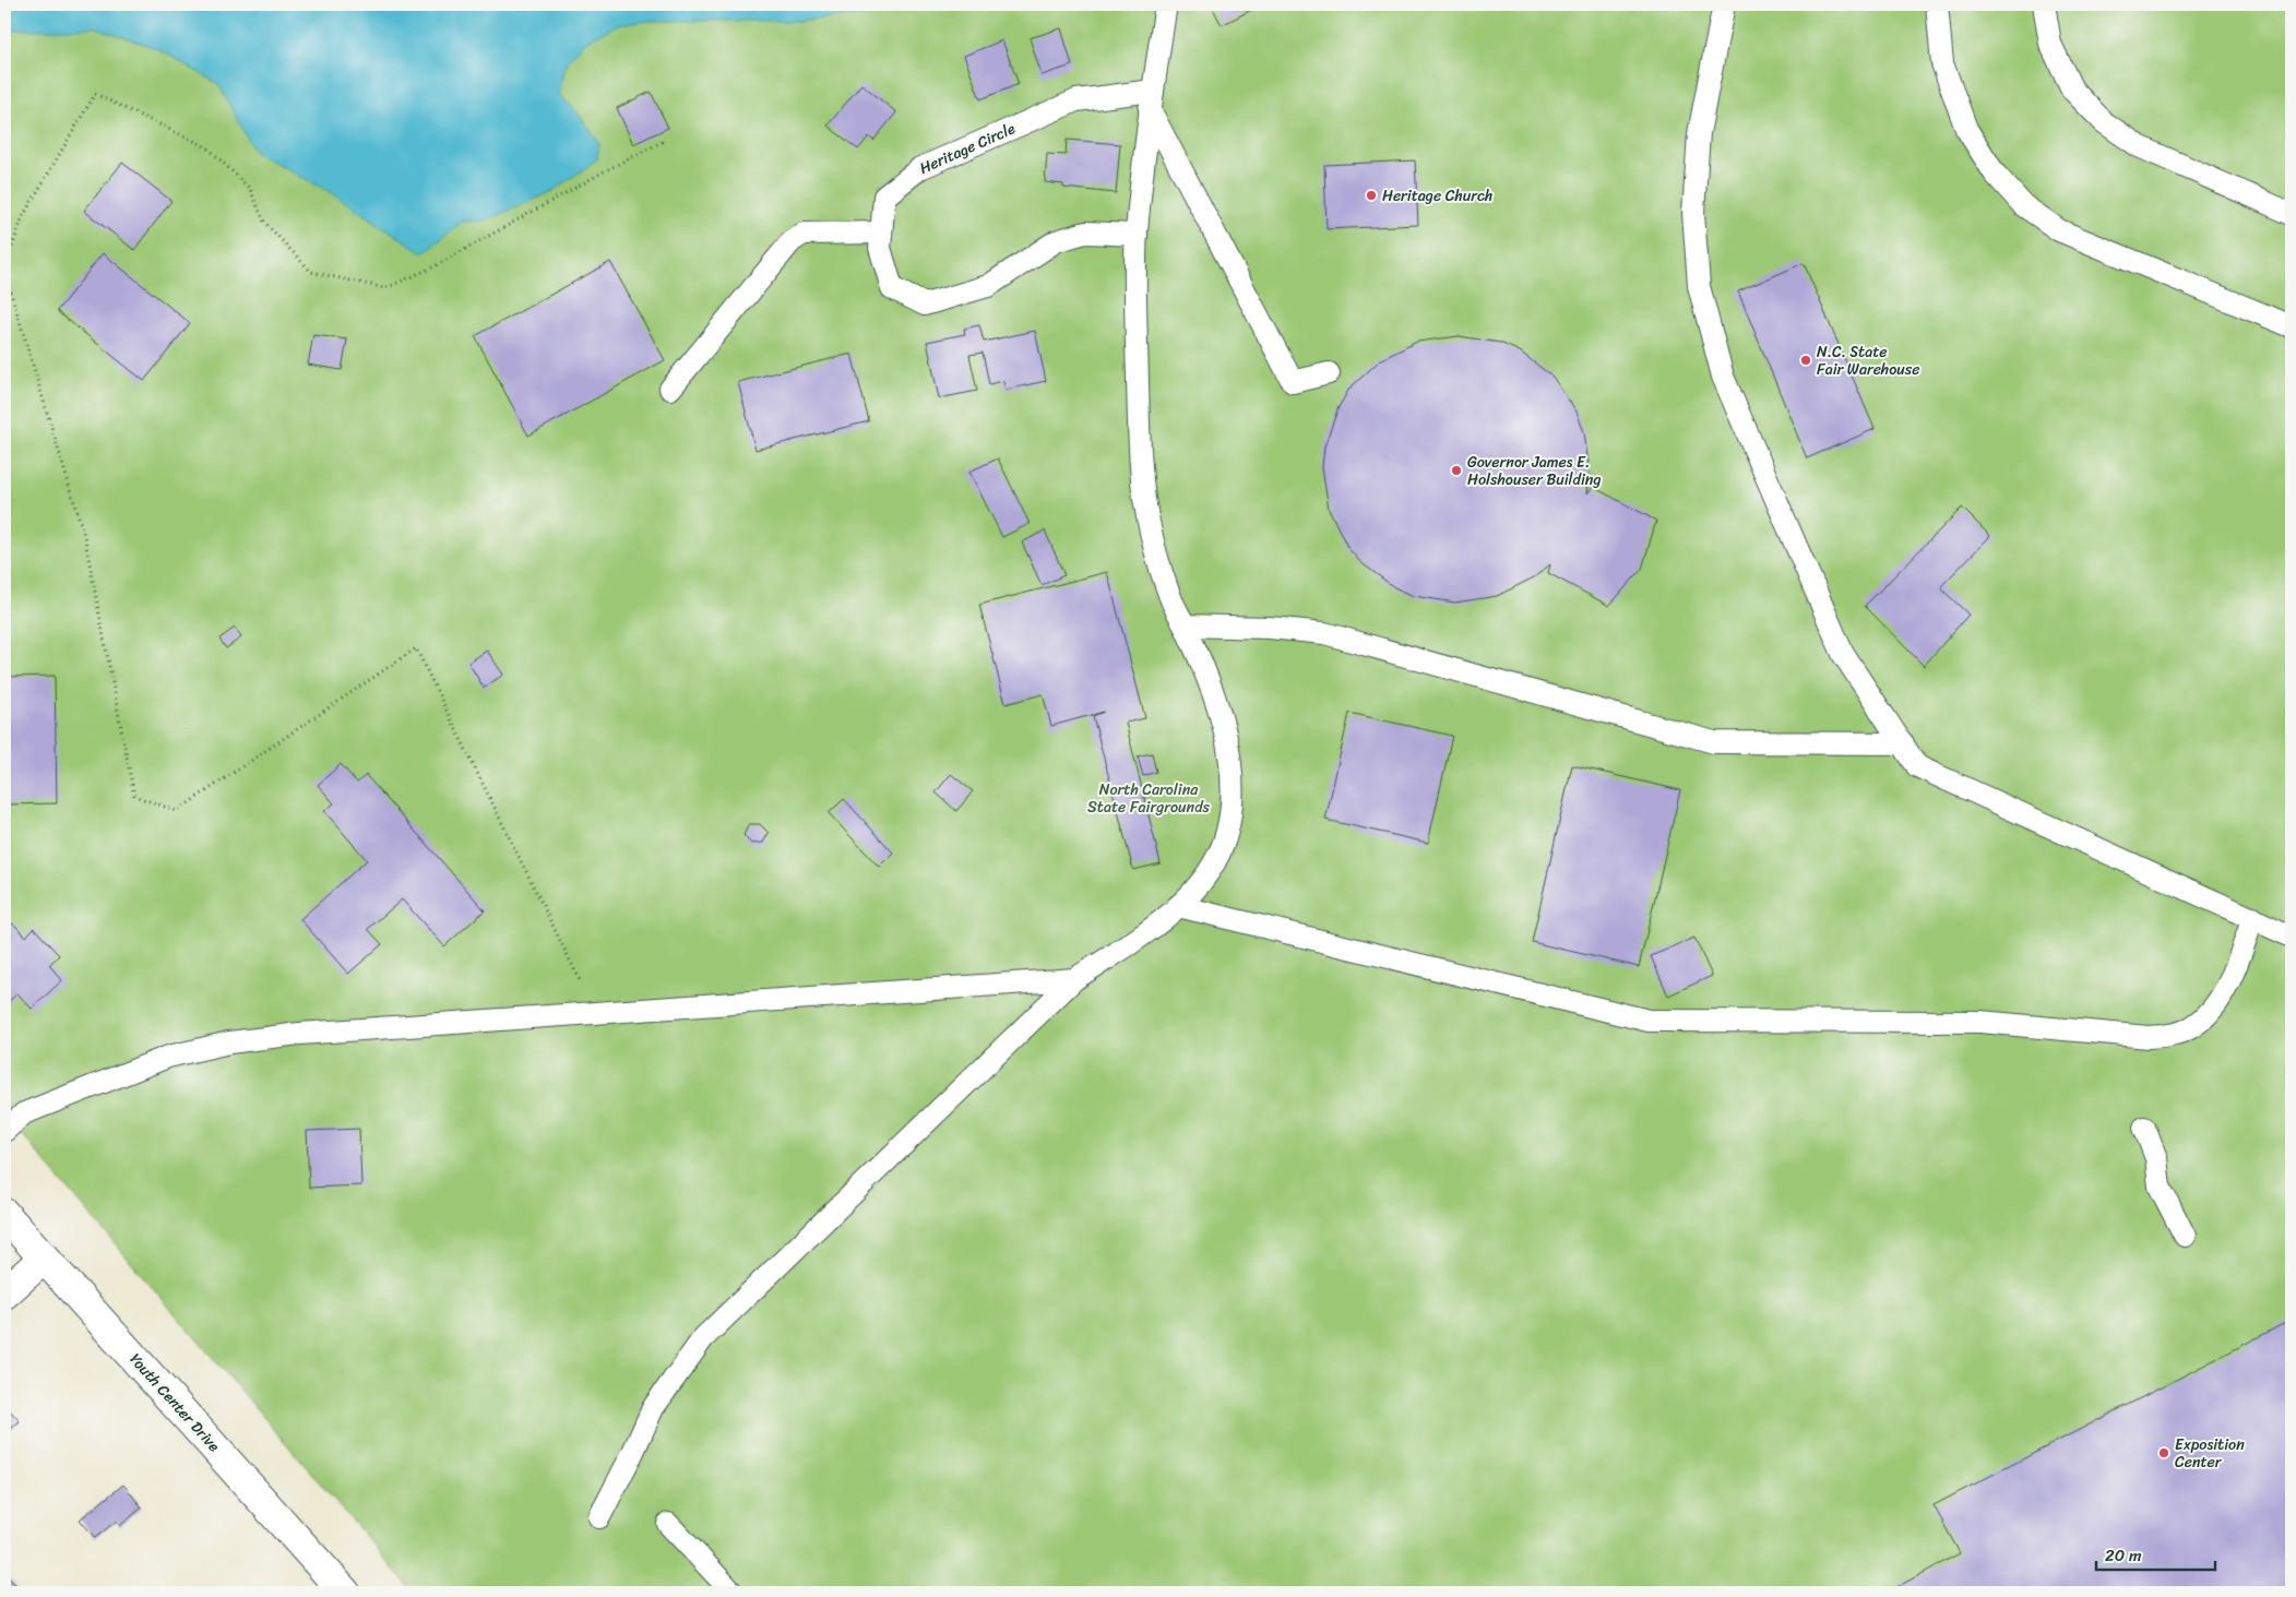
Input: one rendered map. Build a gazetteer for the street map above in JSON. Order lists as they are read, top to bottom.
{
  "streets": {
    "street": ["Youth Center Drive"],
    "lane": ["Heritage Circle"]
  },
  "parks": ["North Carolina State Fairgrounds"],
  "places": [
    "Heritage Church",
    "N.C. State Fair Warehouse",
    "Governor James E. Holshouser Building",
    "Exposition Center"
  ],
  "scale_bar": "20 m"
}
